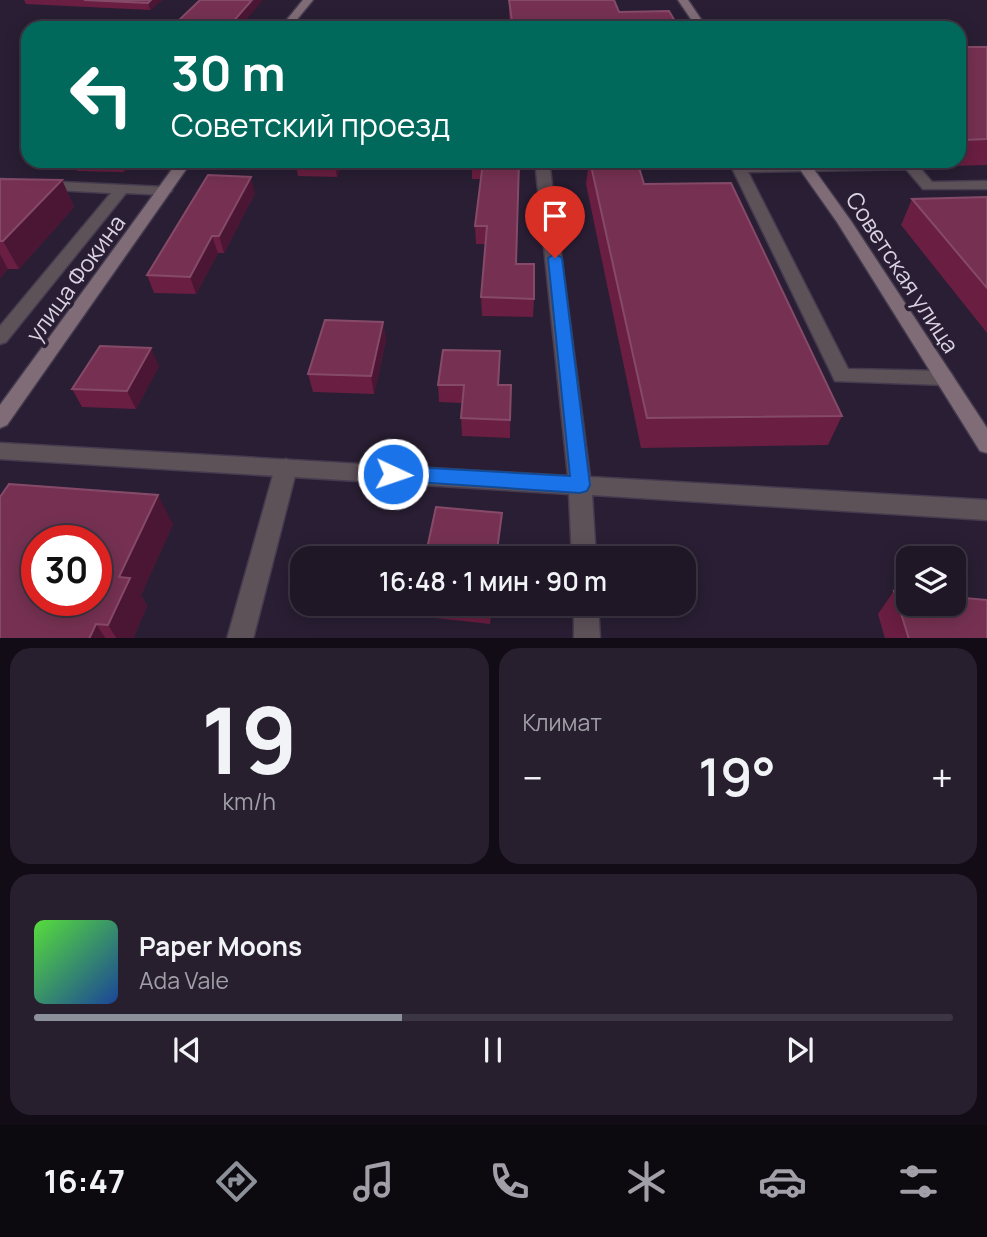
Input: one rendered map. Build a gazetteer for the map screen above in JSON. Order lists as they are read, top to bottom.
{
  "streets": {
    "main road": ["Советская улица", "улица Фокина"]
  },
  "page": {
    "turn": ["30 m", "Советский проезд"],
    "limit": "30",
    "trip": "16:48 · 1 мин · 90 m",
    "tile": [
      ["19", "km/h"],
      "Климат"
    ],
    "heat": ["−", "19°", "+"],
    "song": ["Paper Moons", "Ada Vale"],
    "tabs": "16:47"
  }
}
